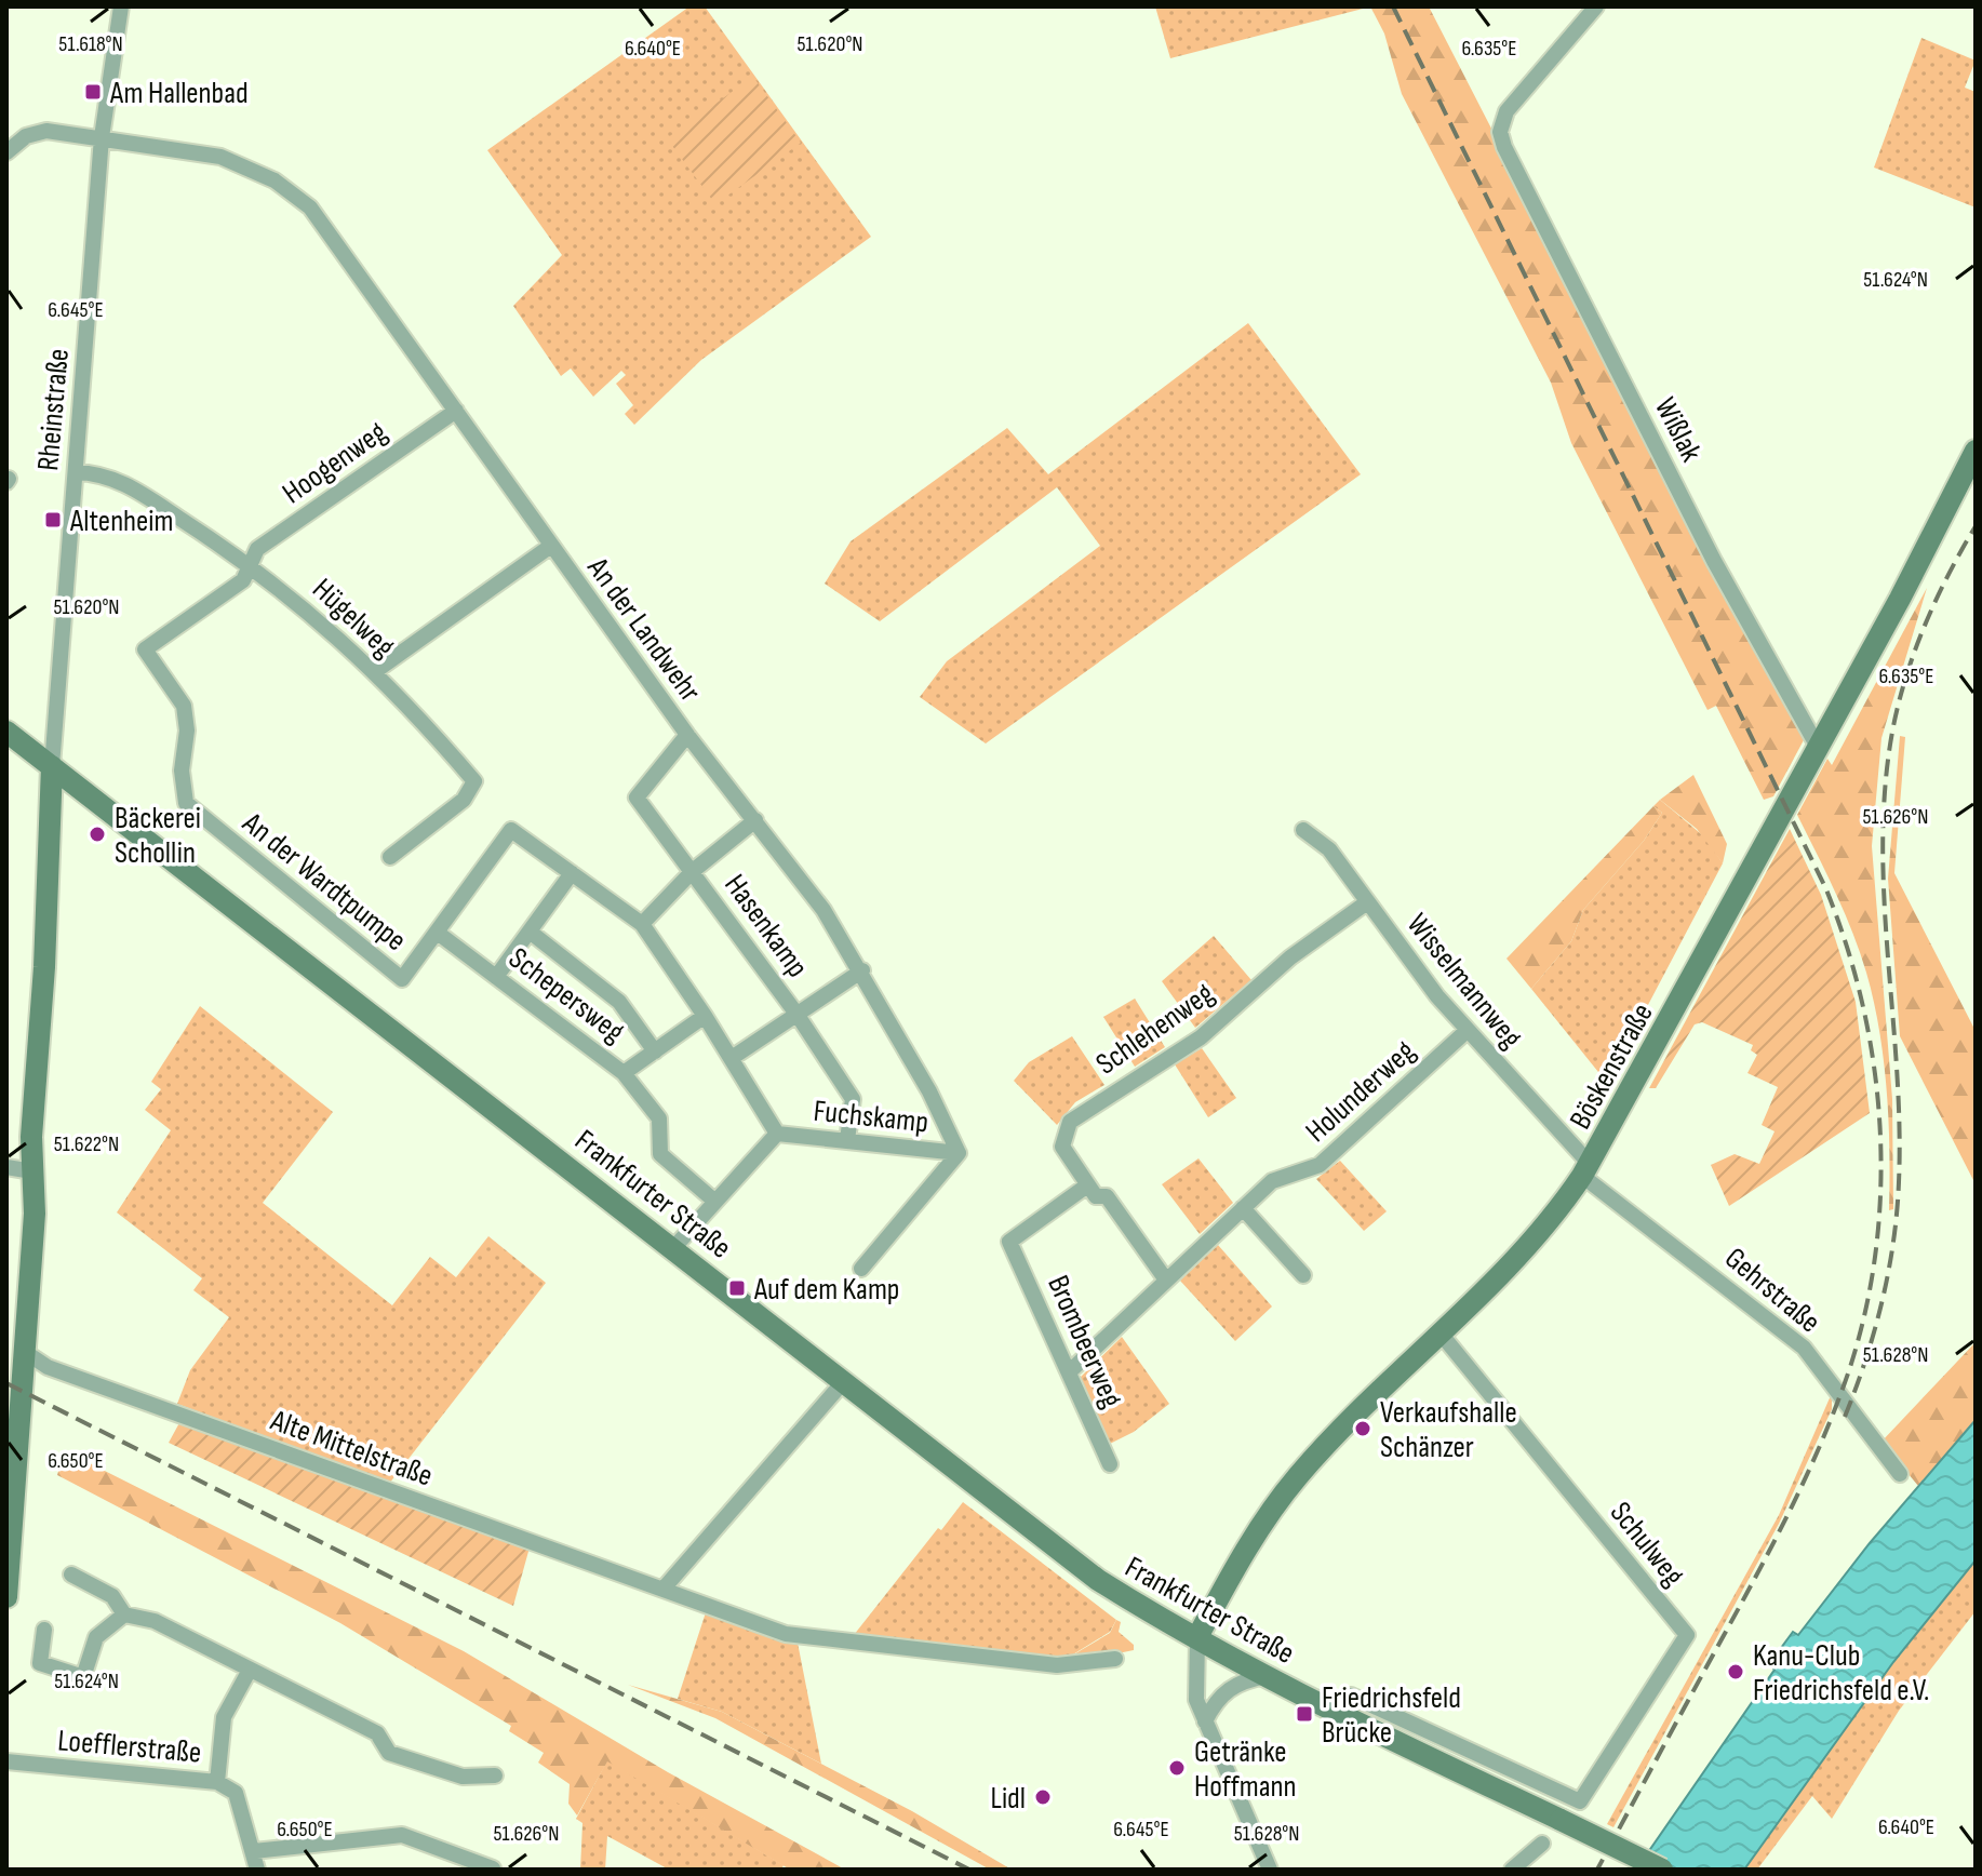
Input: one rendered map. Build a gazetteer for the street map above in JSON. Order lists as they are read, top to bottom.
{
  "streets": {
    "main road": ["Böskenstraße", "Frankfurter Straße"],
    "street": [
      "Rheinstraße",
      "Wißlak",
      "Hoogenweg",
      "Hügelweg",
      "An der Landwehr",
      "An der Wardtpumpe",
      "Hasenkamp",
      "Wisselmannweg",
      "Schepersweg",
      "Schlehenweg",
      "Holunderweg",
      "Fuchskamp",
      "Gehrstraße",
      "Brombeerweg",
      "Alte Mittelstraße",
      "Schulweg",
      "Loefflerstraße"
    ]
  },
  "crossings": [
    ["Rheinstraße", "Hügelweg"],
    ["Rheinstraße", "An der Landwehr"],
    ["Rheinstraße", "Frankfurter Straße"],
    ["Wißlak", "Böskenstraße"],
    ["Hoogenweg", "Hügelweg"],
    ["Hoogenweg", "An der Landwehr"],
    ["Hoogenweg", "An der Wardtpumpe"],
    ["Hügelweg", "An der Wardtpumpe"],
    ["An der Landwehr", "Hasenkamp"],
    ["An der Landwehr", "Fuchskamp"],
    ["An der Wardtpumpe", "Schepersweg"],
    ["Hasenkamp", "Fuchskamp"],
    ["Wisselmannweg", "Schlehenweg"],
    ["Wisselmannweg", "Böskenstraße"],
    ["Wisselmannweg", "Holunderweg"],
    ["Wisselmannweg", "Gehrstraße"],
    ["Schlehenweg", "Holunderweg"],
    ["Schlehenweg", "Brombeerweg"],
    ["Böskenstraße", "Frankfurter Straße"],
    ["Böskenstraße", "Gehrstraße"],
    ["Böskenstraße", "Schulweg"],
    ["Holunderweg", "Brombeerweg"],
    ["Frankfurter Straße", "Schulweg"]
  ],
  "places": {
    "transit": [
      "Am Hallenbad",
      "Altenheim",
      "Auf dem Kamp",
      "Friedrichsfeld Brücke"
    ],
    "other": [
      "Bäckerei Schollin",
      "Verkaufshalle Schänzer",
      "Kanu-Club Friedrichsfeld e.V.",
      "Getränke Hoffmann",
      "Lidl"
    ]
  },
  "coordinates": [
    "51.618°N",
    "51.620°N",
    "6.640°E",
    "6.635°E",
    "51.624°N",
    "6.645°E",
    "51.626°N",
    "51.622°N",
    "51.628°N",
    "6.650°E"
  ]
}
